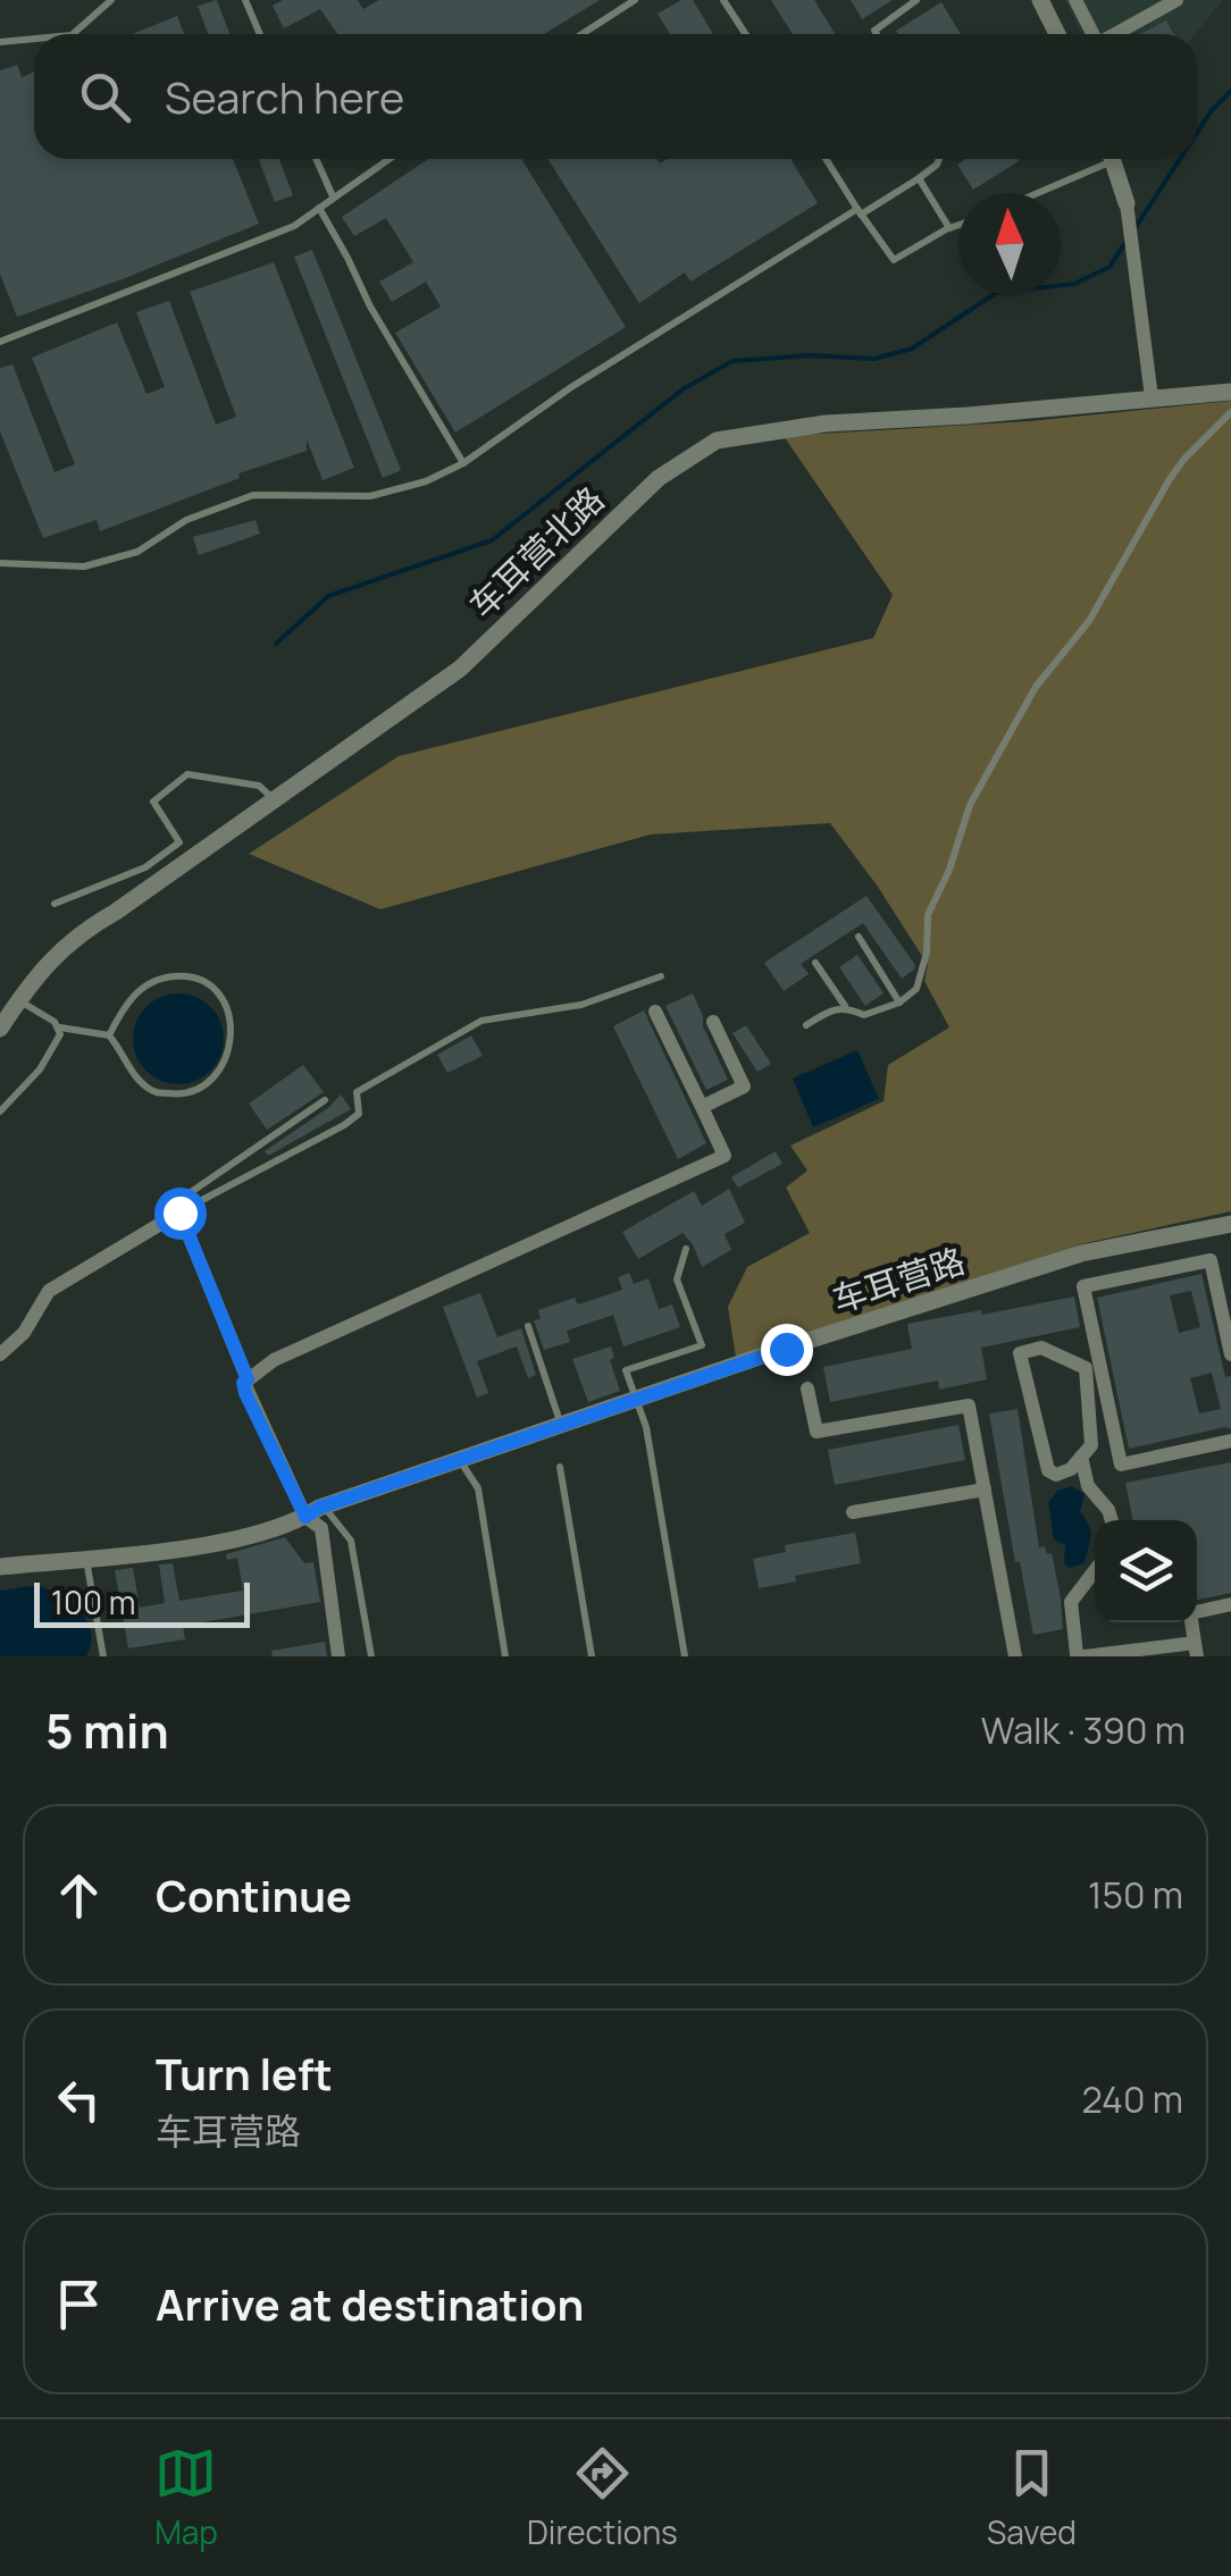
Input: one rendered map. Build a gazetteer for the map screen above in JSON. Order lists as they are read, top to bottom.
{
  "streets": {
    "street": ["车耳营北路", "车耳营路"]
  },
  "scale_bar": "100 m",
  "north": "top",
  "page": {
    "search": "Search here",
    "scale": "100 m",
    "heading": ["5 min", "Walk · 390 m"],
    "list": [
      ["Continue", "150 m"],
      ["Turn left", "车耳营路", "240 m"],
      "Arrive at destination"
    ],
    "nav": ["Map", "Directions", "Saved"]
  }
}
